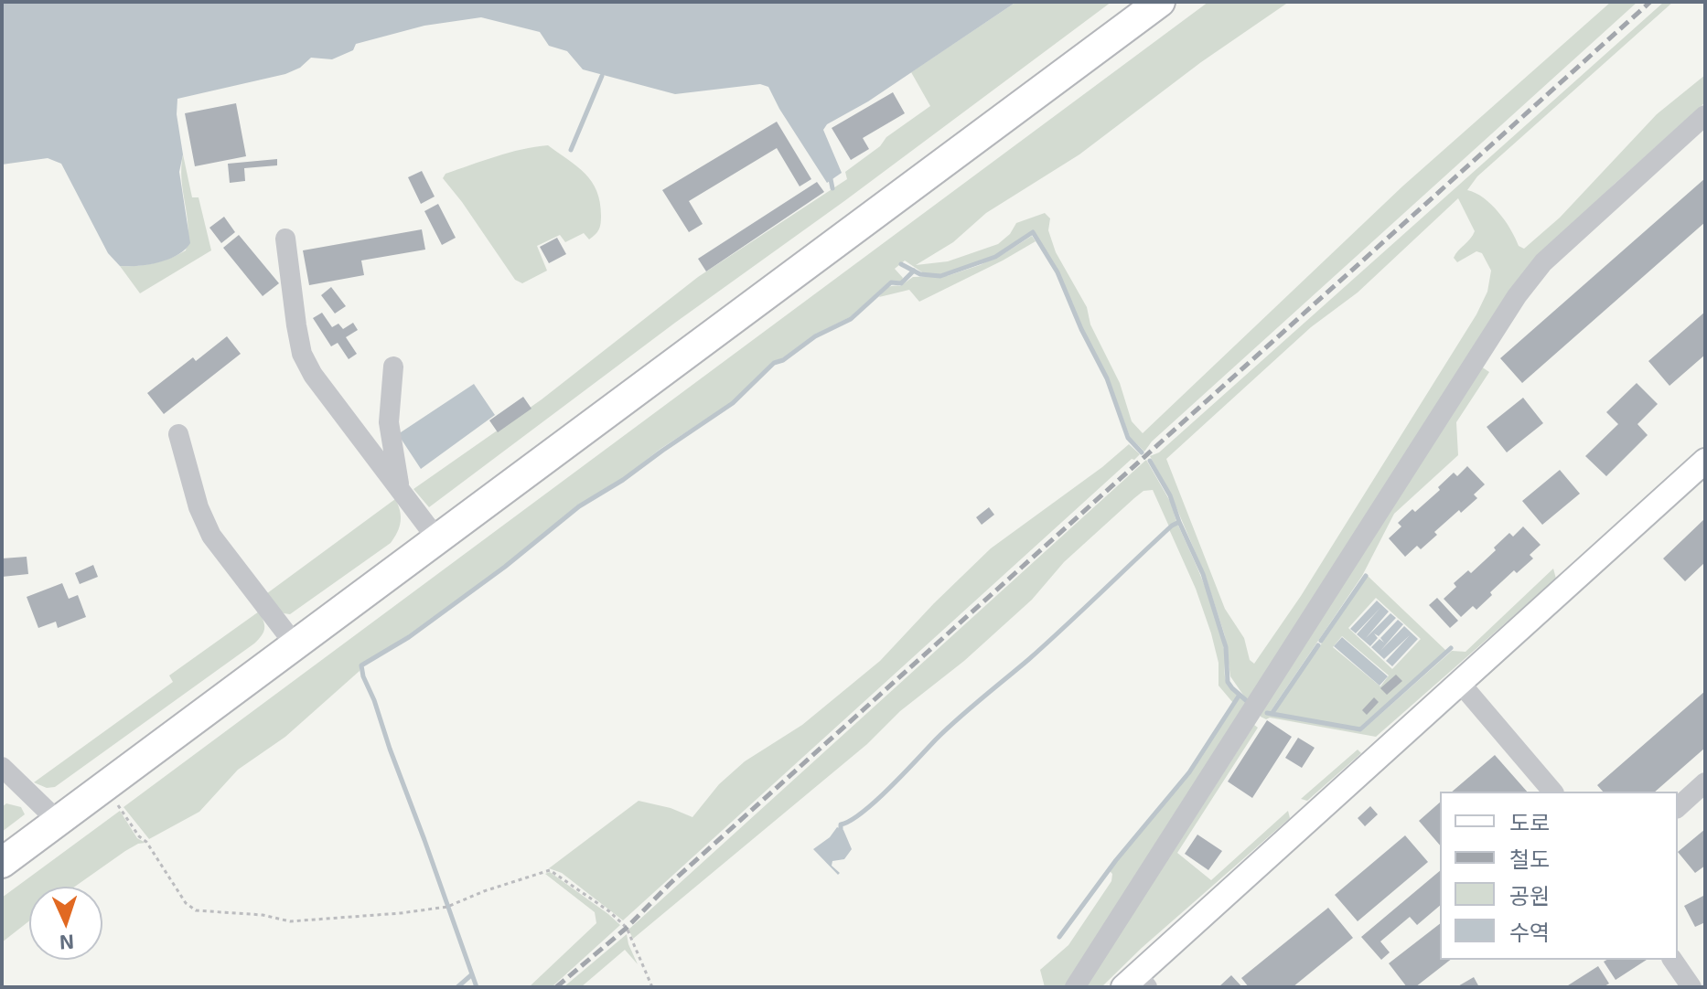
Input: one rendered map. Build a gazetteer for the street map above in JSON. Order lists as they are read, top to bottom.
{
  "legend": [
    "도로",
    "철도",
    "공원",
    "수역"
  ],
  "north": "bottom"
}
